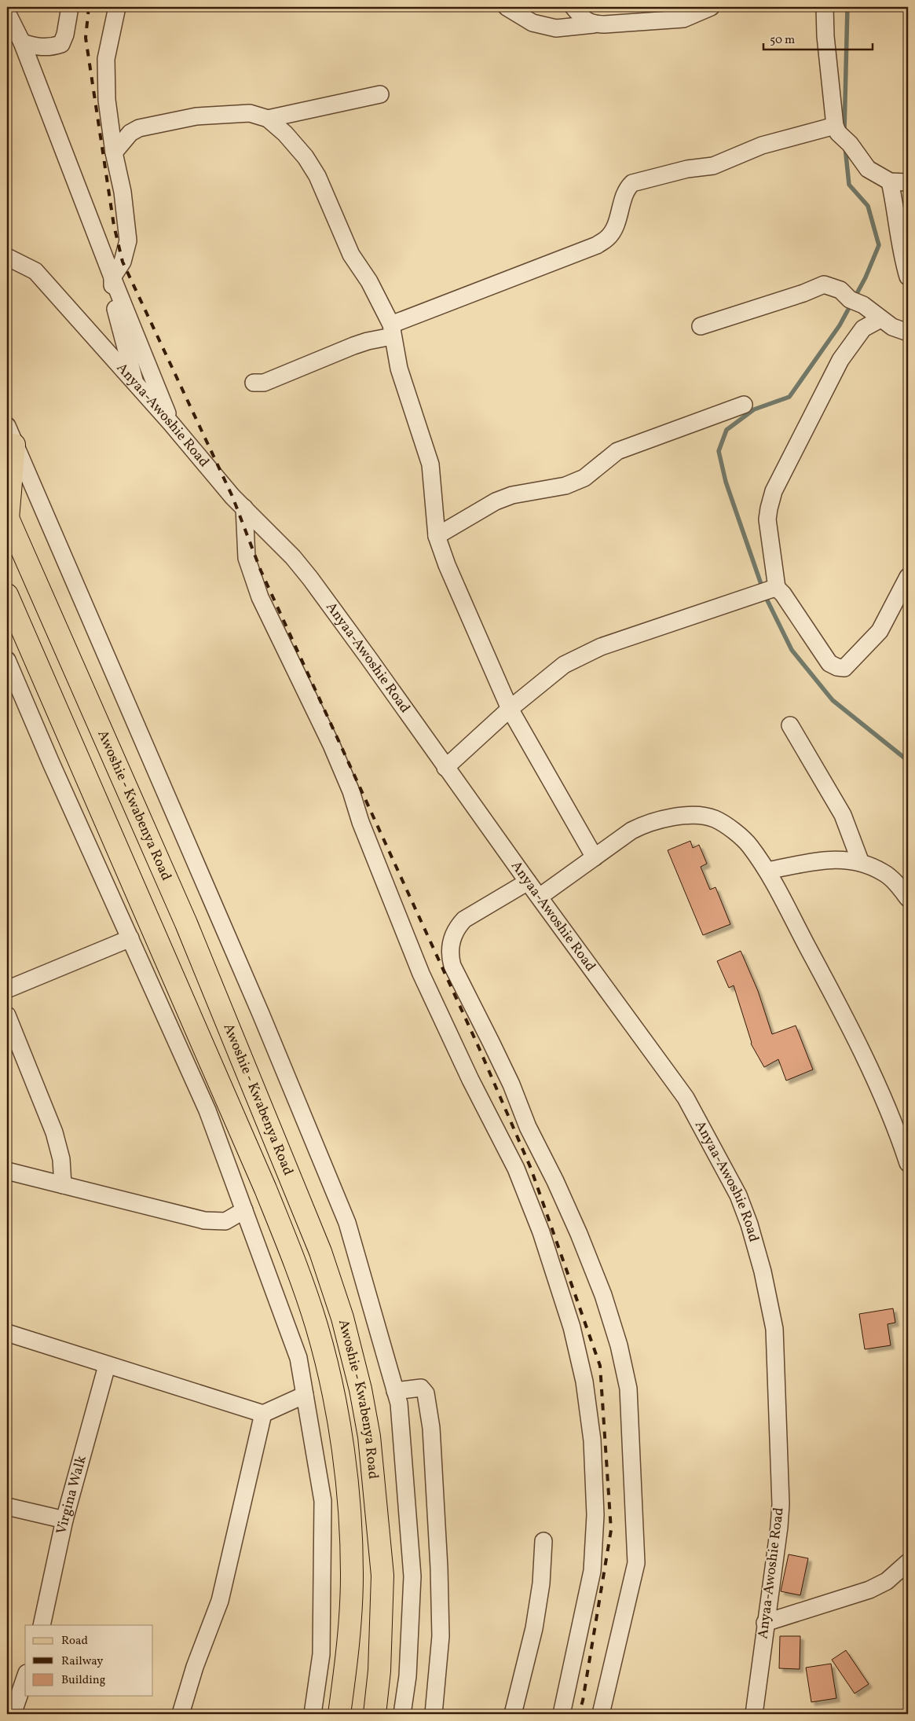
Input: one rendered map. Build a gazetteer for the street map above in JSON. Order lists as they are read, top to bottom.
{
  "streets": {
    "main road": ["Awoshie - Kwabenya Road"],
    "street": ["Anyaa-Awoshie Road", "Virgina Walk"]
  },
  "legend": ["Road", "Railway", "Building"],
  "scale_bar": "50 m"
}
